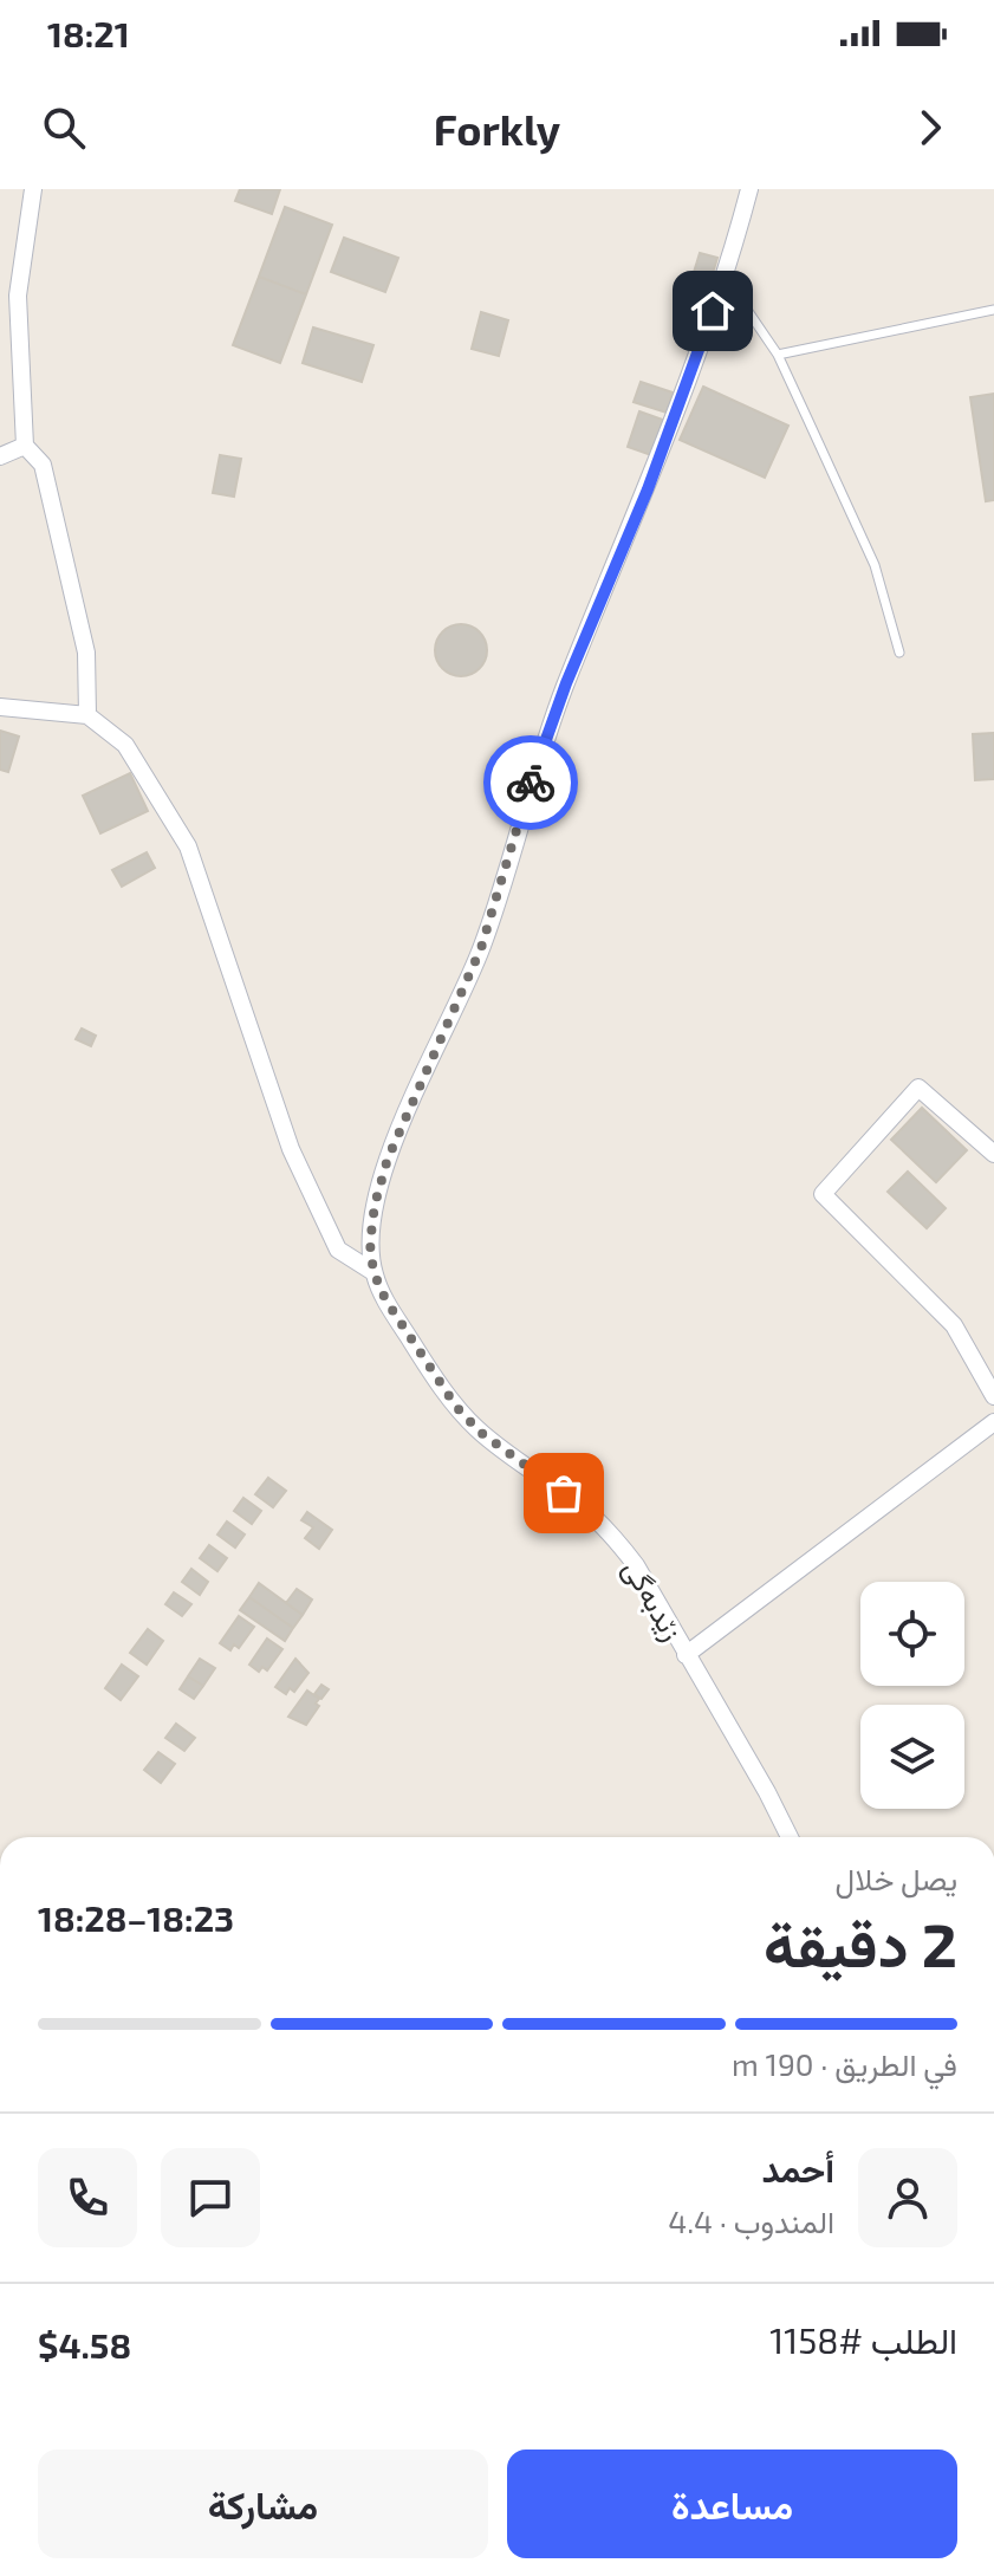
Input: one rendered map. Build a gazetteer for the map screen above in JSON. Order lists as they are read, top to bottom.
{
  "streets": {
    "street": ["زێدبەگی"]
  },
  "page": {
    "status": "18:21",
    "header": "Forkly",
    "heading": ["2 دقيقة", "يصل خلال", "18:23–18:28"],
    "panel": [
      "أحمد",
      "المندوب · 4.4",
      "الطلب #1158",
      "$4.58"
    ],
    "bar": "في الطريق · 190 m",
    "buttons": ["مساعدة", "مشاركة"]
  }
}
